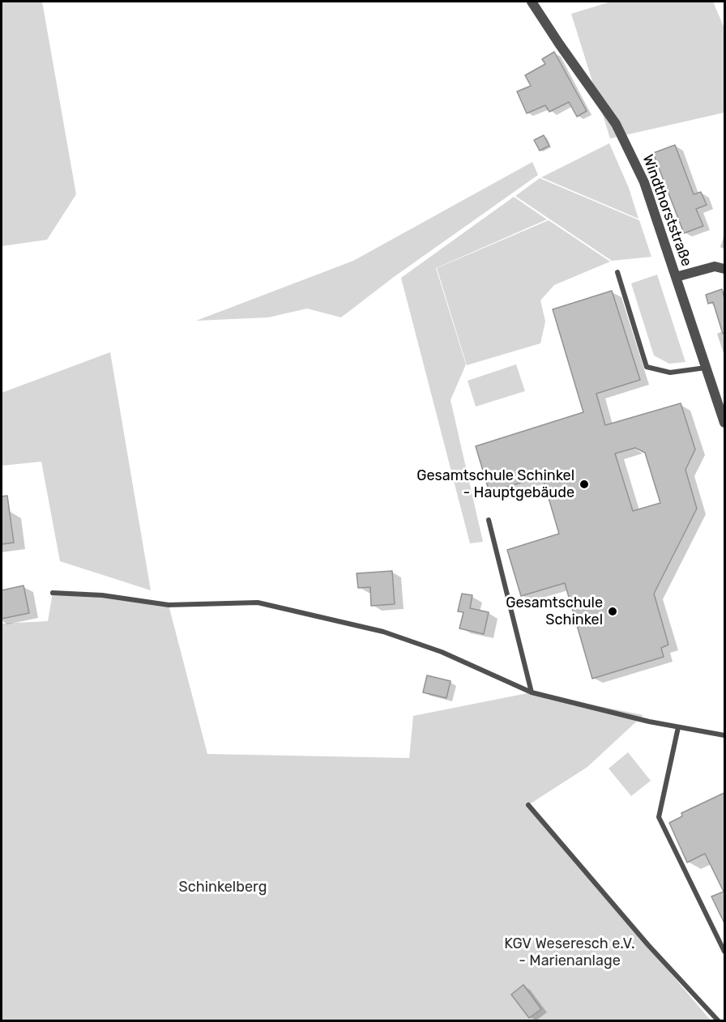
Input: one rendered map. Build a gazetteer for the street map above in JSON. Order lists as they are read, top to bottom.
{
  "streets": {
    "street": ["Windthorststraße"]
  },
  "parks": ["Schinkelberg", "KGV Weseresch e.V. - Marienanlage"],
  "places": ["Gesamtschule Schinkel - Hauptgebäude", "Gesamtschule Schinkel"]
}
